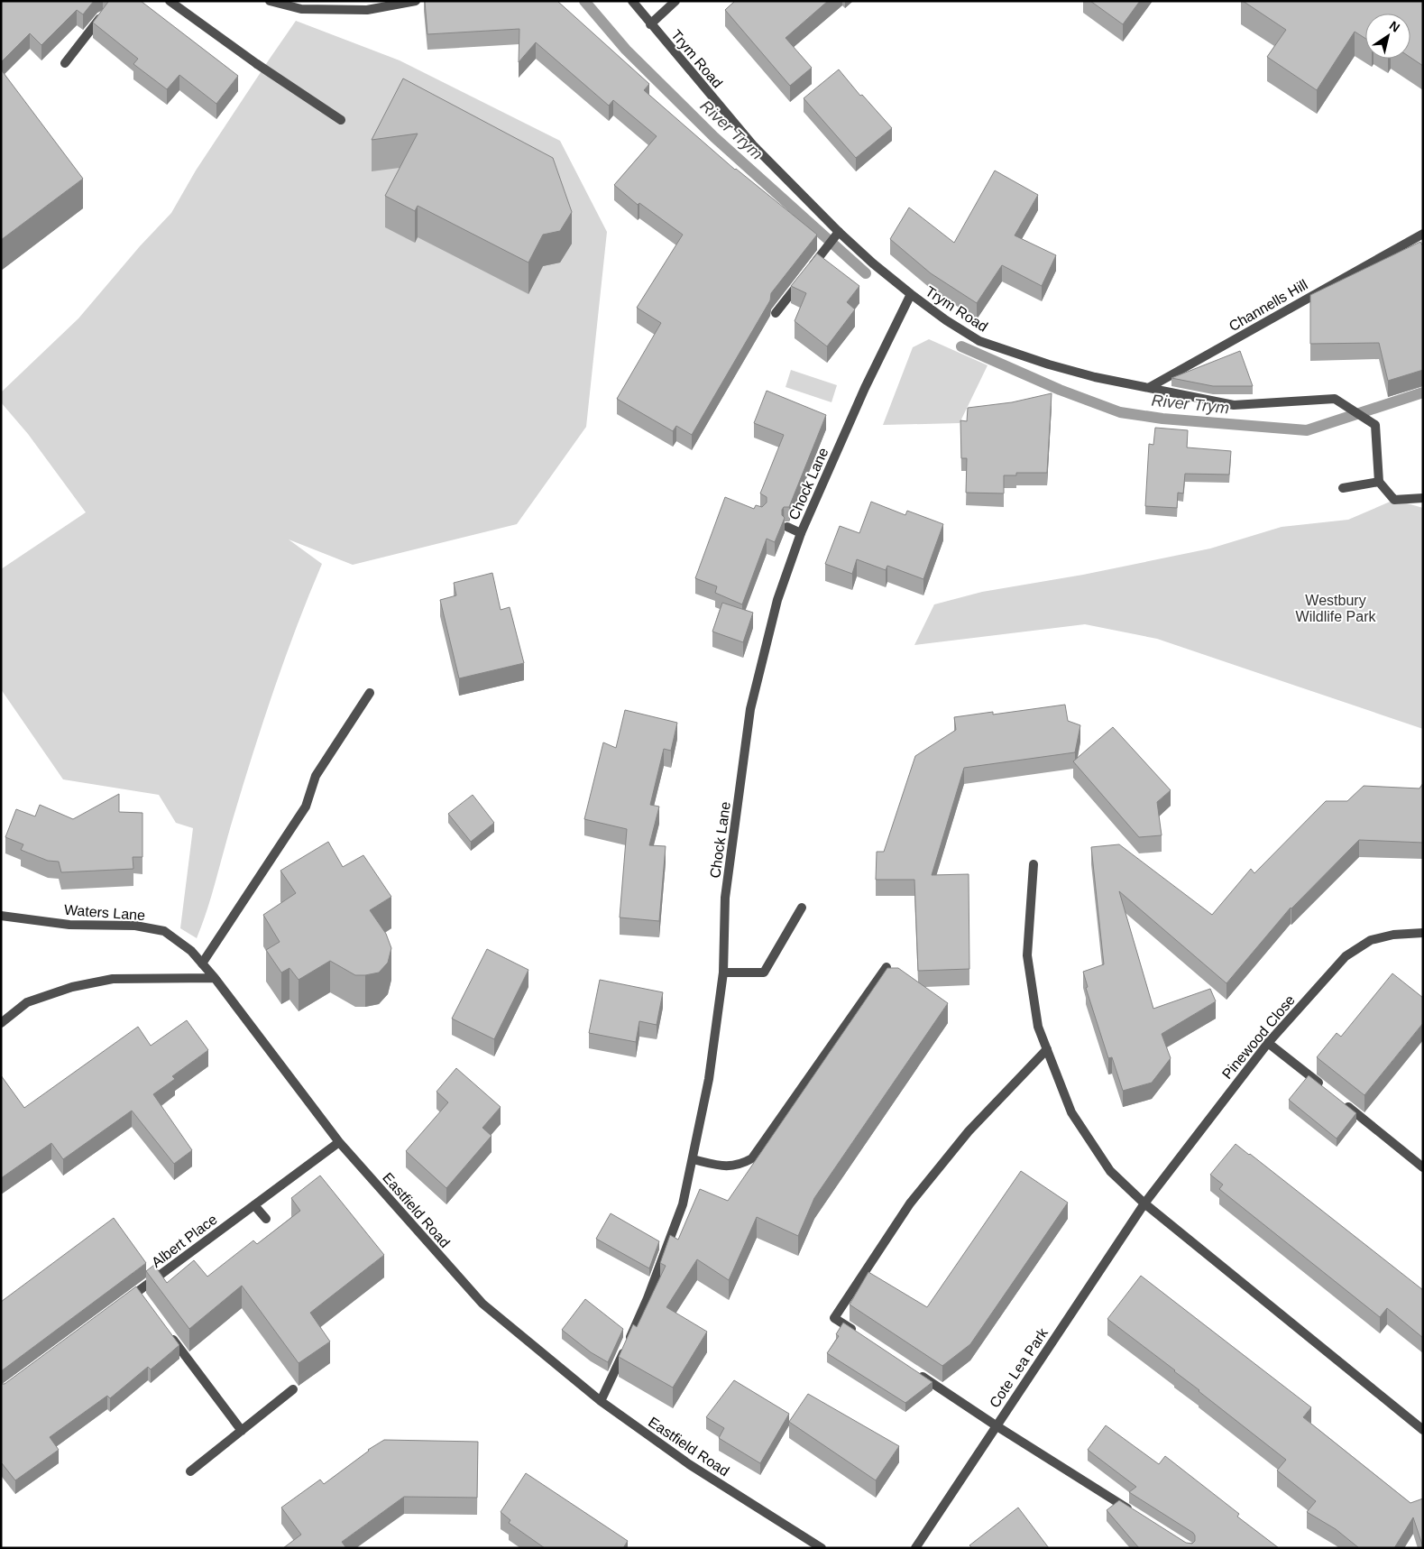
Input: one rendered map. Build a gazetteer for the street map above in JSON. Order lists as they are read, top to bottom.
{
  "streets": {
    "street": [
      "Trym Road",
      "Channells Hill",
      "Chock Lane",
      "Waters Lane",
      "Pinewood Close",
      "Eastfield Road",
      "Albert Place",
      "Cote Lea Park"
    ]
  },
  "crossings": [
    ["Trym Road", "Channells Hill"],
    ["Trym Road", "Chock Lane"],
    ["Chock Lane", "Eastfield Road"],
    ["Waters Lane", "Eastfield Road"],
    ["Pinewood Close", "Cote Lea Park"],
    ["Eastfield Road", "Albert Place"]
  ],
  "water": ["River Trym"],
  "parks": ["Westbury Wildlife Park"],
  "north": "top right"
}
